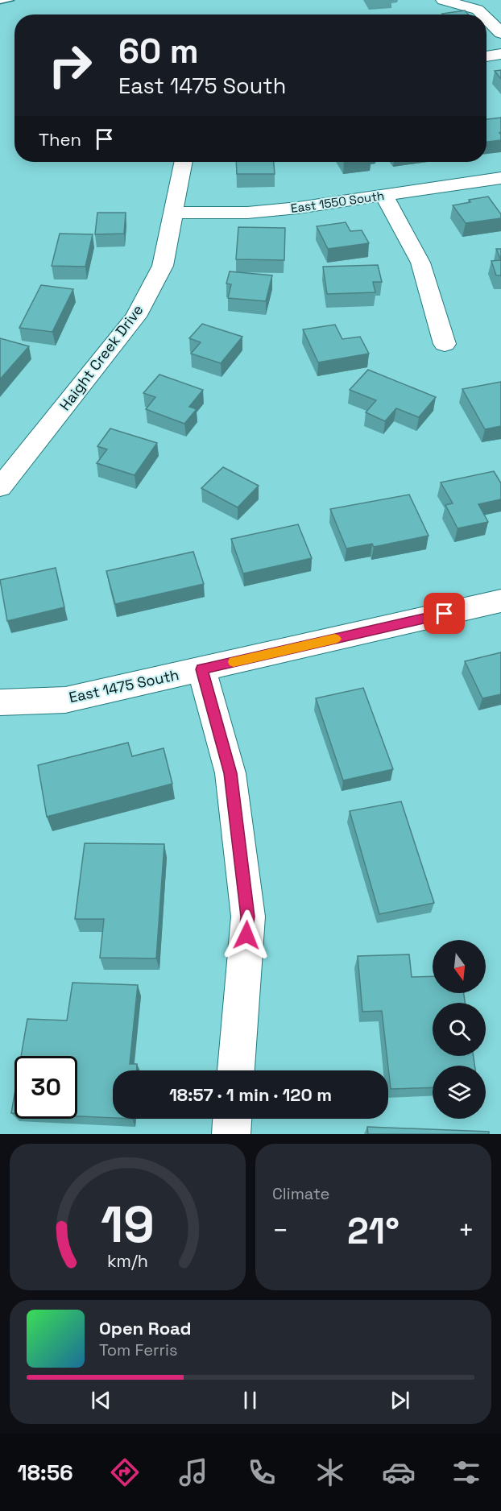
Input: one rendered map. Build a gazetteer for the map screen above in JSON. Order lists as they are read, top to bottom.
{
  "streets": {
    "street": ["East 1550 South", "Haight Creek Drive", "East 1475 South"]
  },
  "crossings": [
    ["East 1550 South", "Haight Creek Drive"]
  ],
  "north": "bottom",
  "page": {
    "turn": ["60 m", "East 1475 South"],
    "then": "Then",
    "limit": "30",
    "trip": "18:57 · 1 min · 120 m",
    "tile": "Climate",
    "heat": ["−", "21°", "+"],
    "song": ["Open Road", "Tom Ferris"],
    "tabs": "18:56",
    "gauge": ["19", "km/h"]
  }
}
